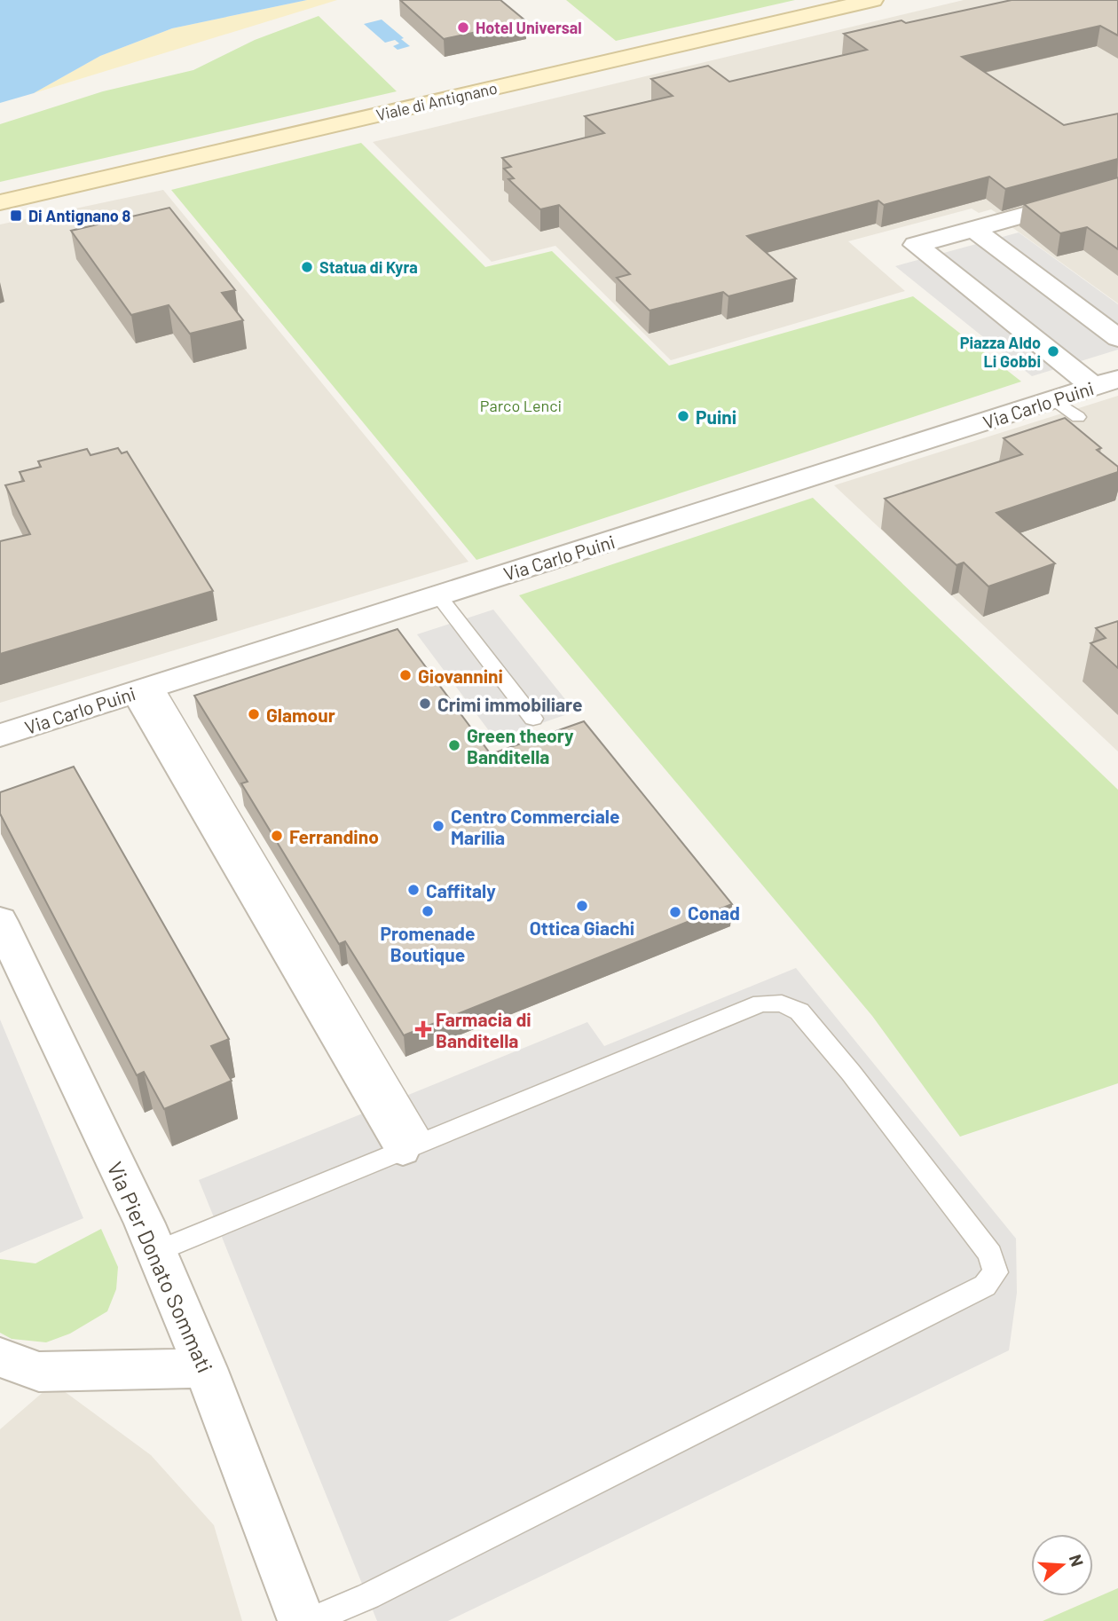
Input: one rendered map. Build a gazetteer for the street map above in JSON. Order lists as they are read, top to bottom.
{
  "streets": {
    "main road": ["Viale di Antignano"],
    "street": ["Via Carlo Puini", "Via Pier Donato Sommati"]
  },
  "parks": ["Parco Lenci"],
  "places": {
    "other": [
      "Hotel Universal",
      "Statua di Kyra",
      "Piazza Aldo Li Gobbi",
      "Puini",
      "Giovannini",
      "Crimi immobiliare",
      "Glamour",
      "Green theory Banditella",
      "Centro Commerciale Marilia",
      "Ferrandino",
      "Caffitaly",
      "Ottica Giachi",
      "Promenade Boutique",
      "Conad"
    ],
    "transit": ["Di Antignano 8"],
    "health": ["Farmacia di Banditella"]
  },
  "north": "right"
}
